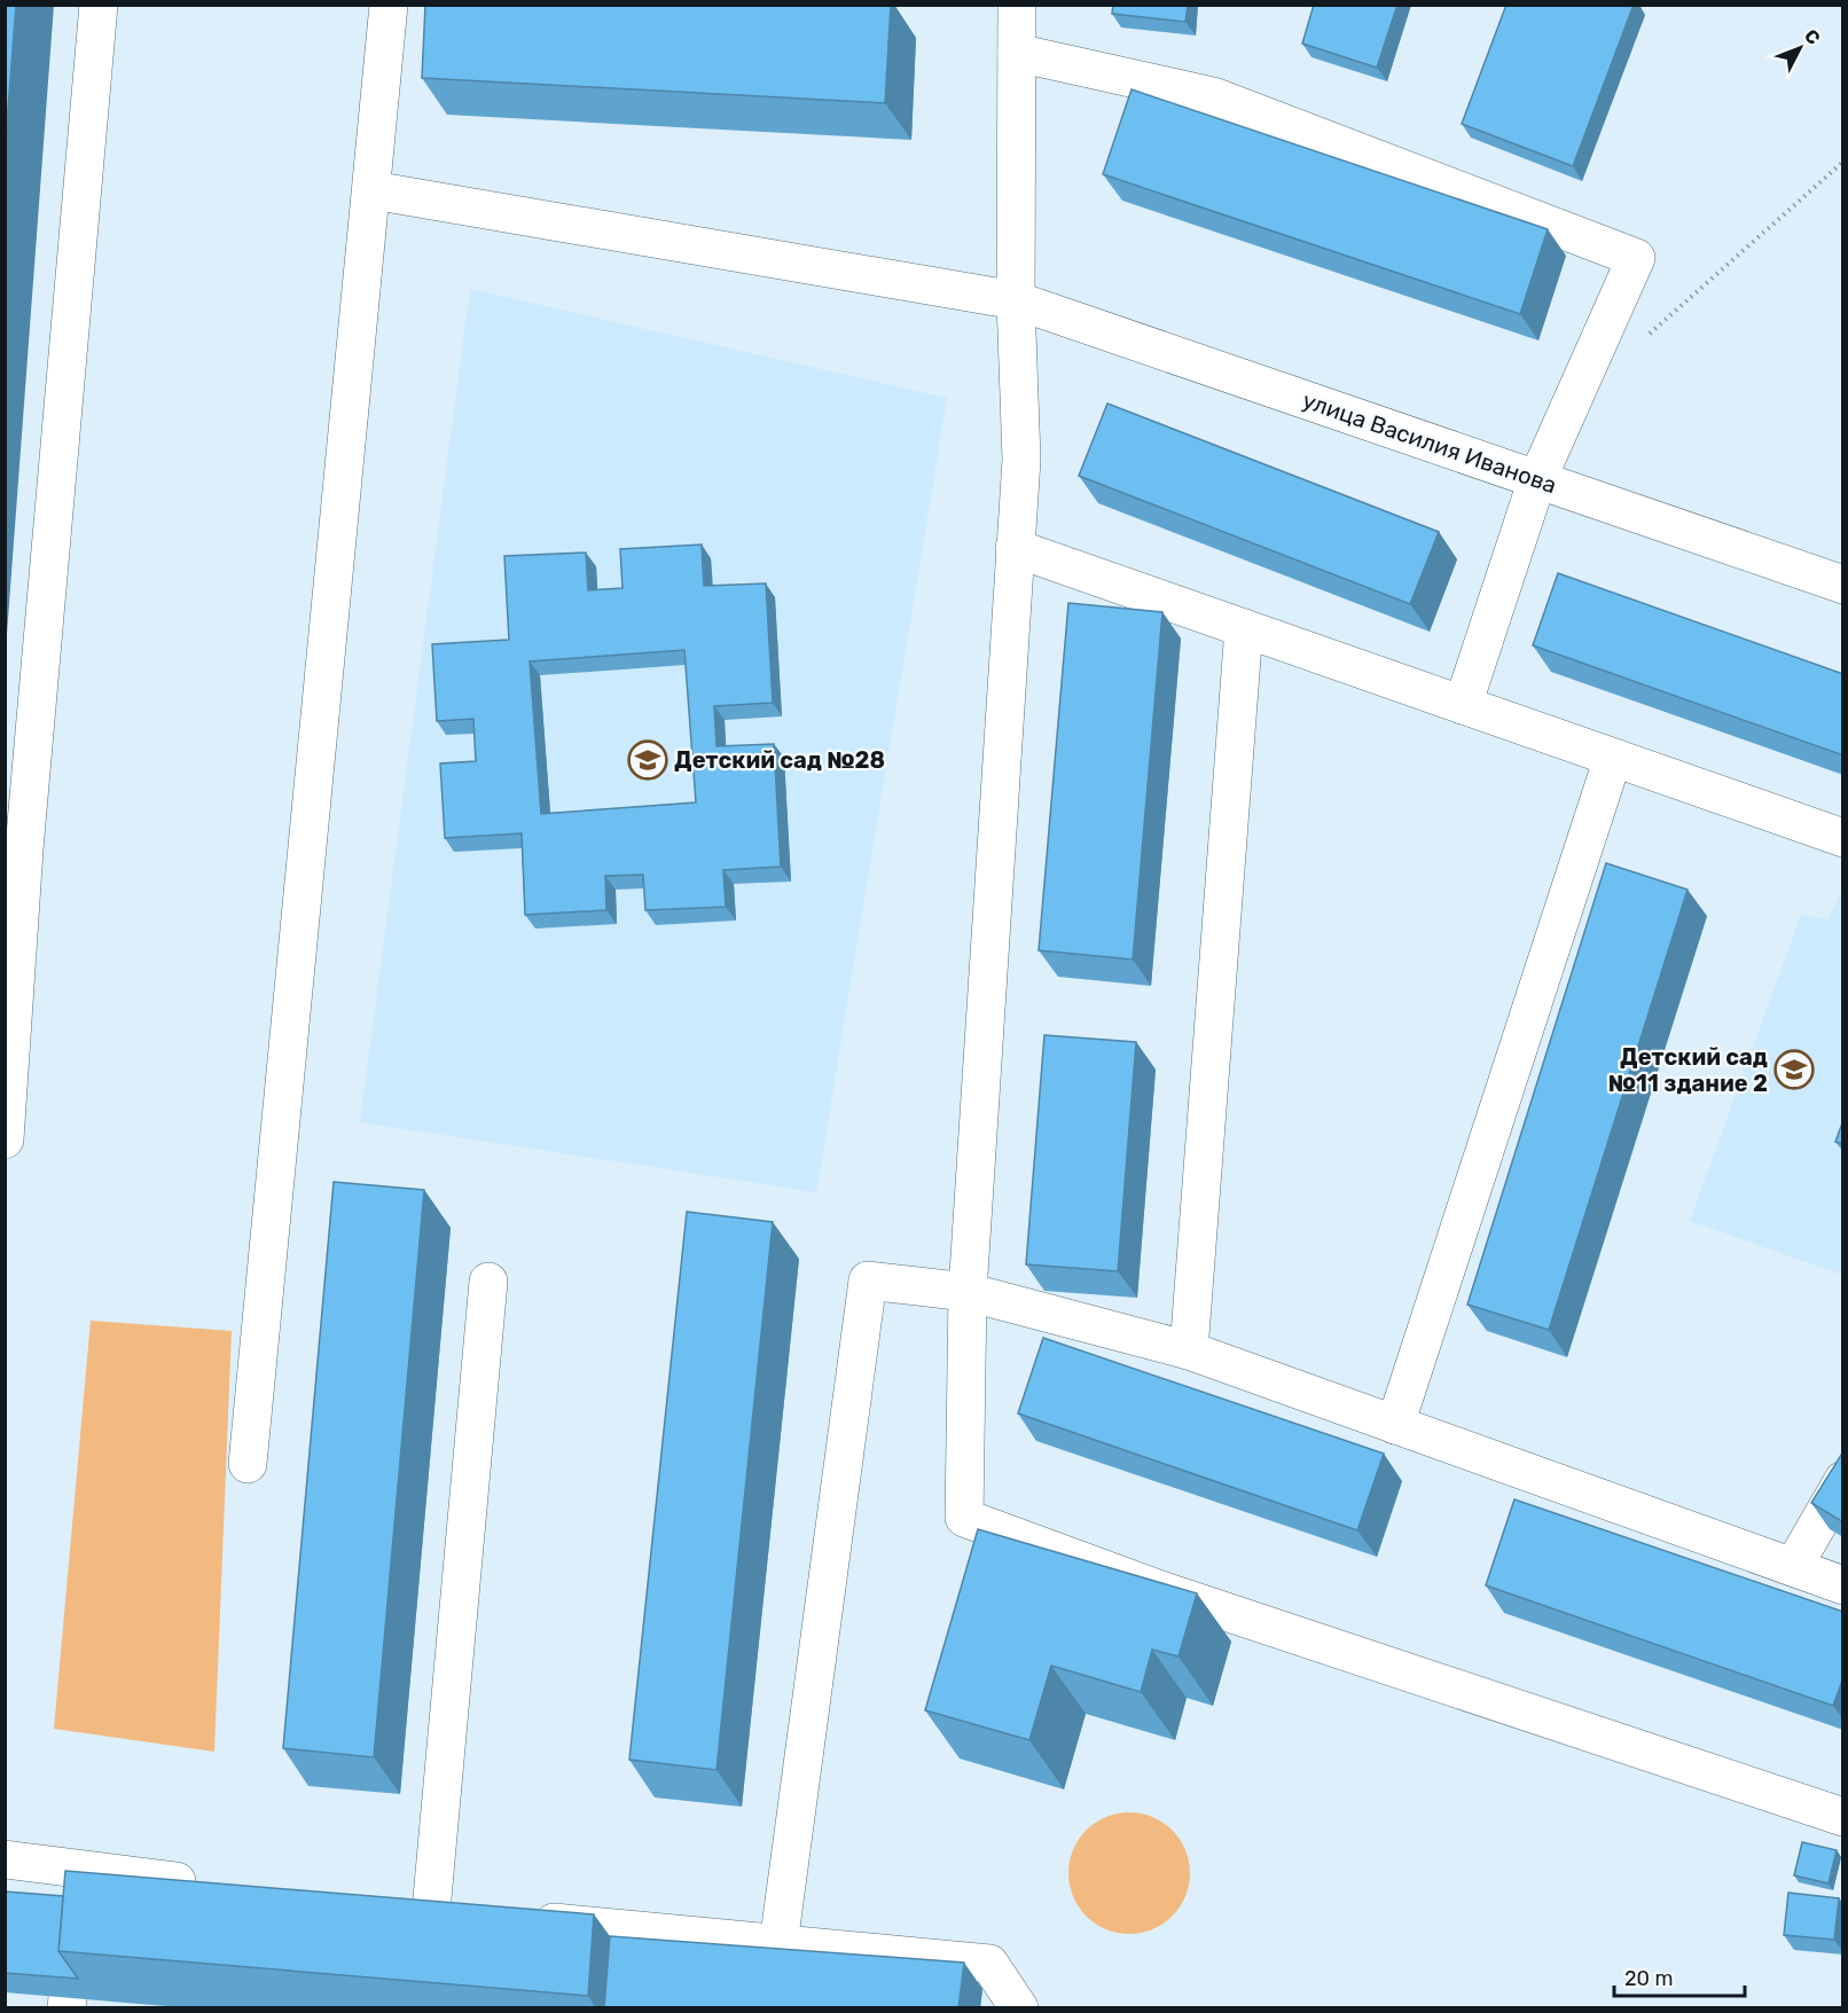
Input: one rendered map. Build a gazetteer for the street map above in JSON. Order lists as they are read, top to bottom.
{
  "streets": {
    "street": ["улица Василия Иванова"]
  },
  "places": {
    "school or university": ["Детский сад №28", "Детский сад №11 здание 2"]
  },
  "scale_bar": "20 m",
  "north": "top right"
}
